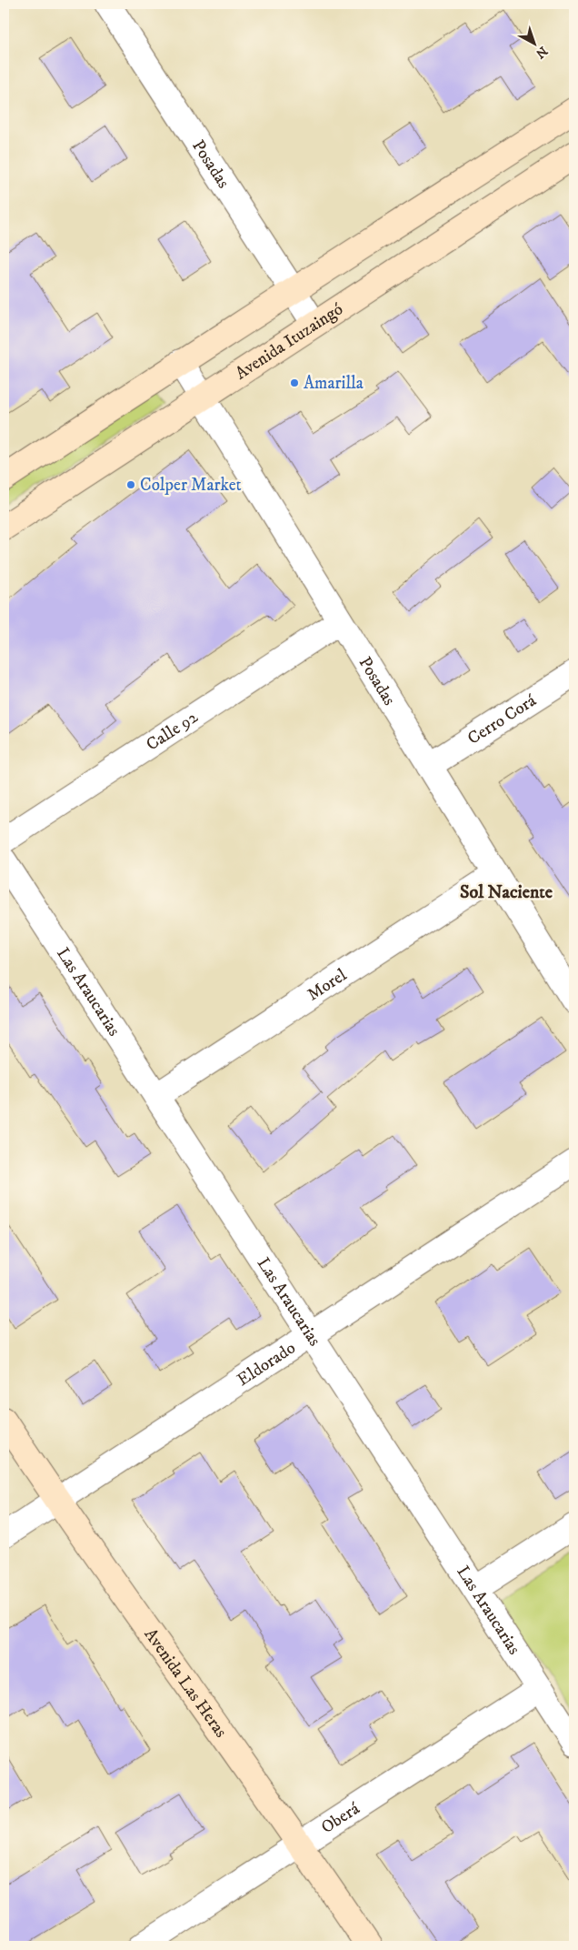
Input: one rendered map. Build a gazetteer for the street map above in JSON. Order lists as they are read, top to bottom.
{
  "streets": {
    "main road": ["Avenida Ituzaingó", "Avenida Las Heras"],
    "street": [
      "Posadas",
      "Cerro Corá",
      "Calle 92",
      "Morel",
      "Las Araucarias",
      "Eldorado",
      "Oberá"
    ]
  },
  "crossings": [
    ["Posadas", "Avenida Ituzaingó"],
    ["Posadas", "Cerro Corá"],
    ["Posadas", "Calle 92"],
    ["Posadas", "Morel"],
    ["Morel", "Las Araucarias"],
    ["Las Araucarias", "Eldorado"],
    ["Las Araucarias", "Oberá"],
    ["Eldorado", "Avenida Las Heras"],
    ["Avenida Las Heras", "Oberá"]
  ],
  "districts": ["Sol Naciente"],
  "places": ["Amarilla", "Colper Market"],
  "north": "bottom right"
}
